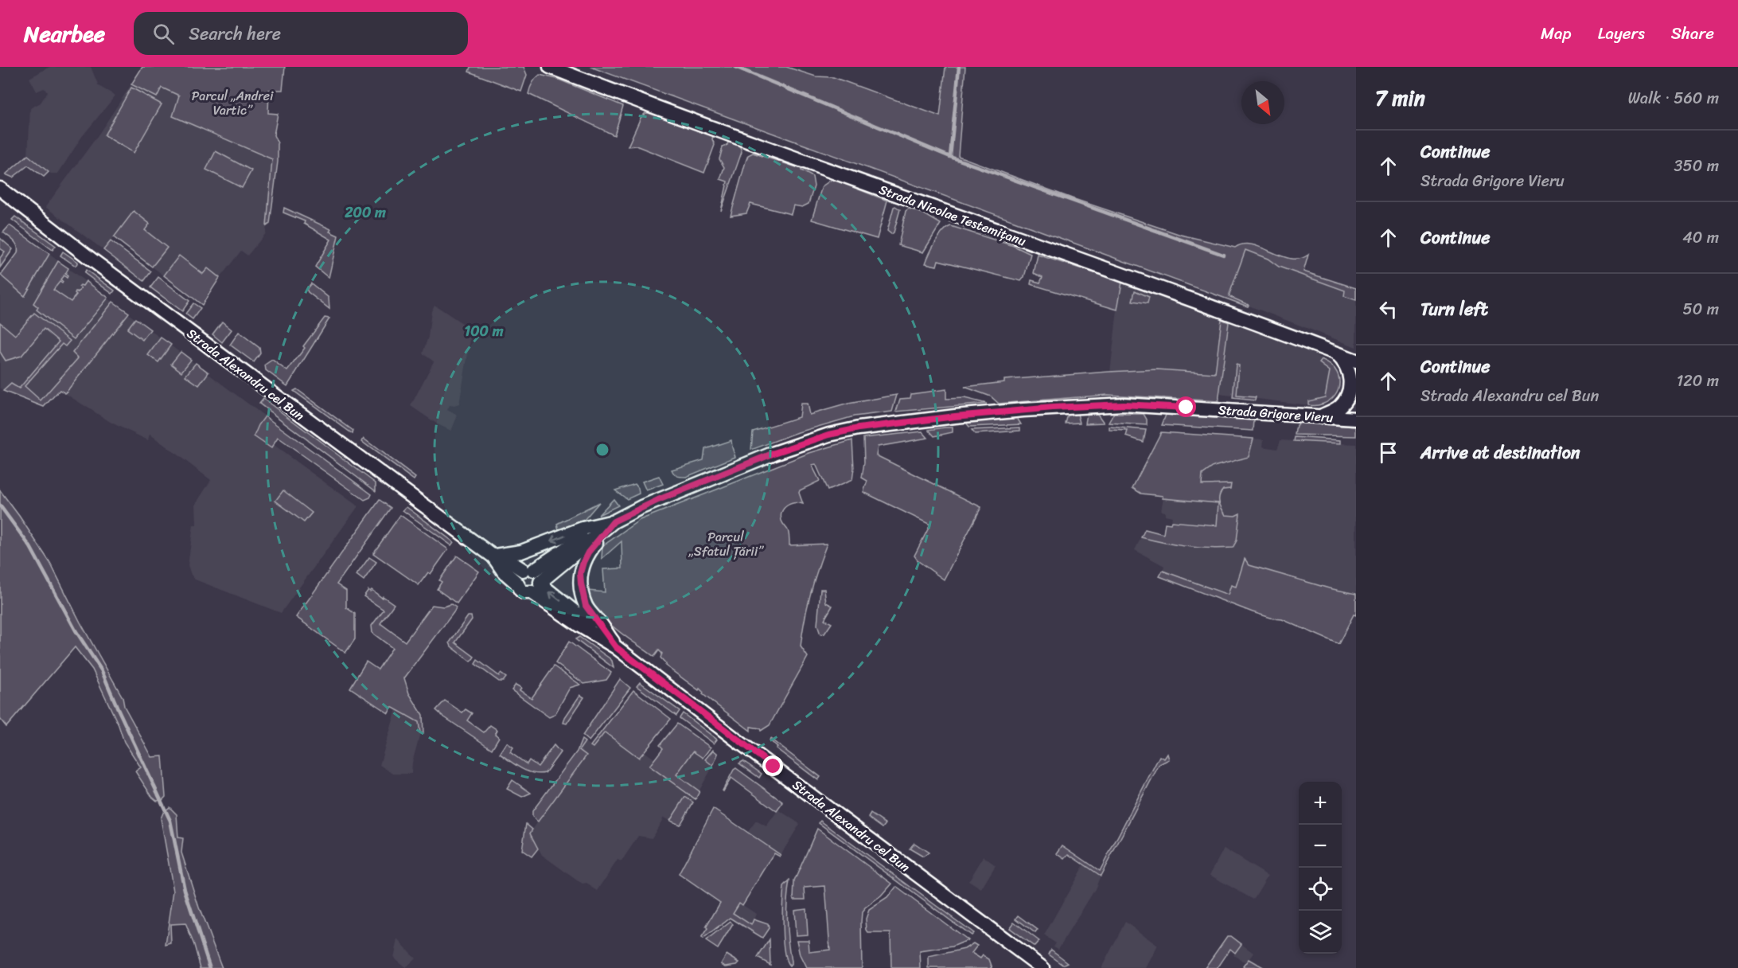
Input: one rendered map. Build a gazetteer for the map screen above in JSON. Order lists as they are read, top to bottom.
{
  "streets": {
    "main road": ["Strada Nicolae Testemițanu", "Strada Alexandru cel Bun", "Strada Grigore Vieru"]
  },
  "parks": ["Parcul „Andrei Vartic”", "Parcul „Sfatul Țării”"],
  "north": "bottom right",
  "page": {
    "header": "Nearbee",
    "search": "Search here",
    "nav": ["Map", "Layers", "Share"],
    "heading": ["7 min", "Walk · 560 m"],
    "list": [
      ["Continue", "Strada Grigore Vieru", "350 m"],
      ["Continue", "40 m"],
      ["Turn left", "50 m"],
      ["Continue", "Strada Alexandru cel Bun", "120 m"],
      "Arrive at destination"
    ],
    "map_buttons": ["+", "−"]
  },
  "rings": ["200 m", "100 m"]
}
